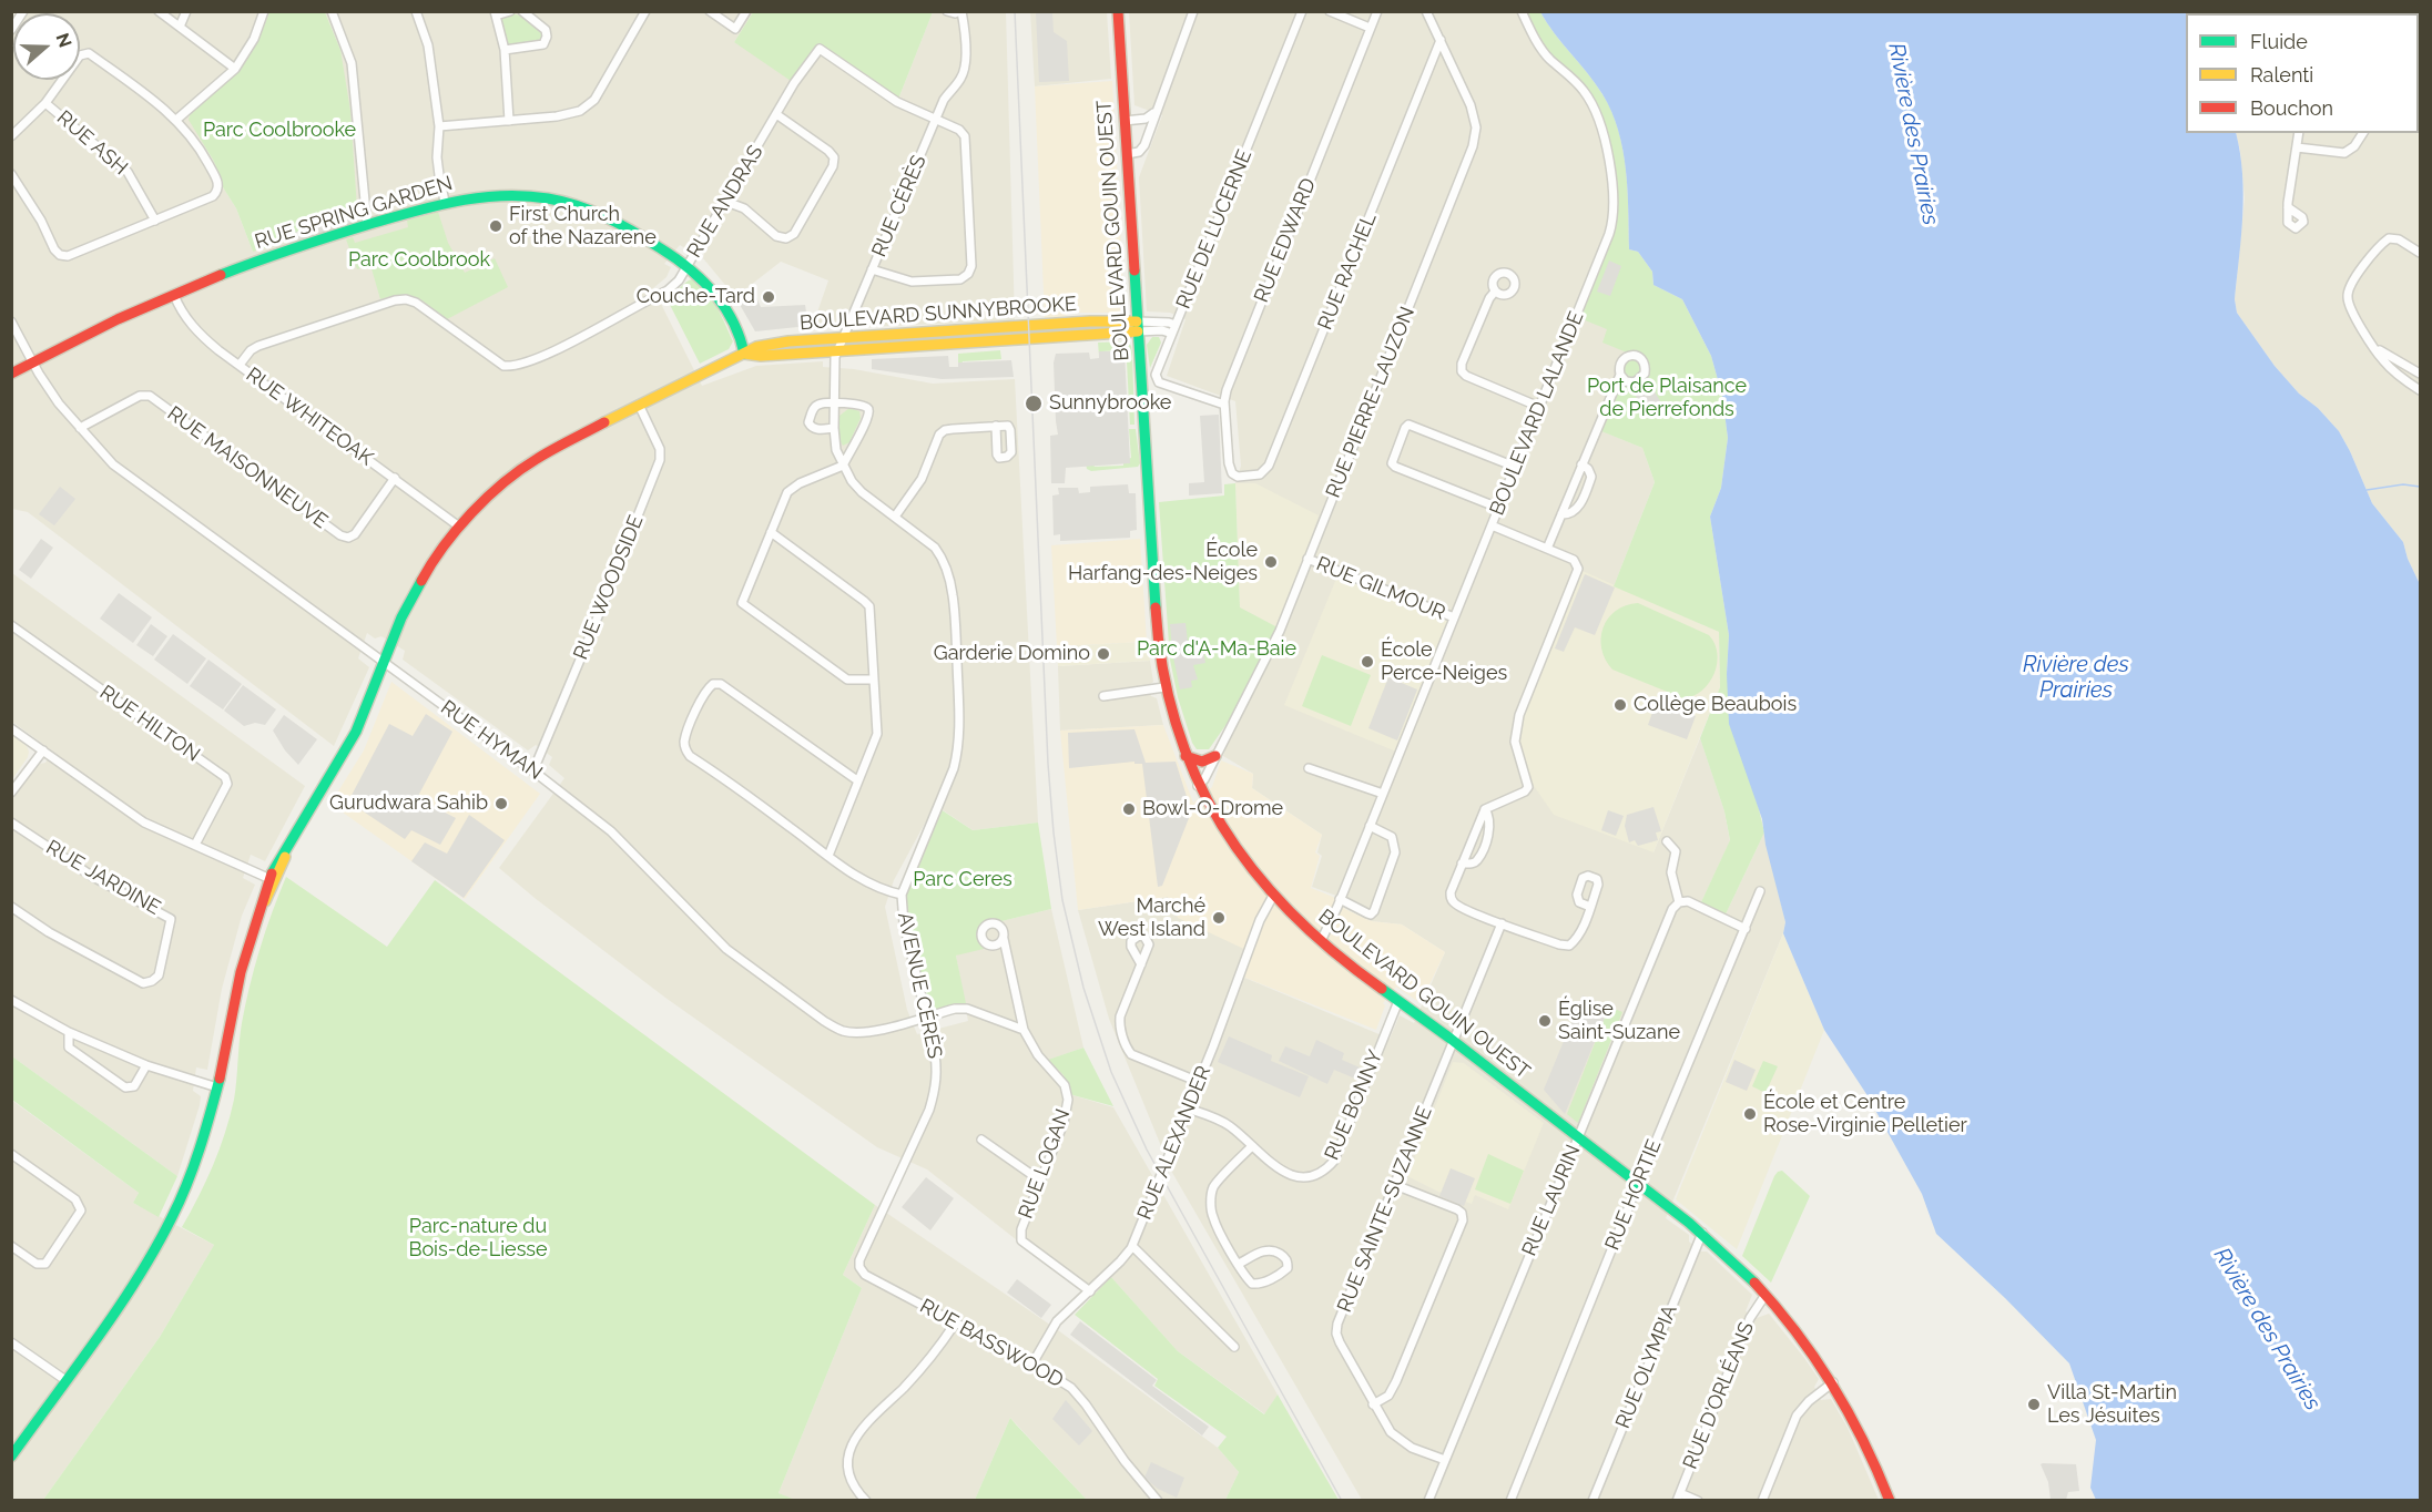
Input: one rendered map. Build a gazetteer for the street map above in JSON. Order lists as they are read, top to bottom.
{
  "streets": {
    "street": [
      "RUE ASH",
      "RUE ANDRAS",
      "RUE CÉRÈS",
      "RUE SPRING GARDEN",
      "RUE DE LUCERNE",
      "BOULEVARD GOUIN OUEST",
      "RUE EDWARD",
      "RUE RACHEL",
      "BOULEVARD SUNNYBROOKE",
      "RUE PIERRE-LAUZON",
      "BOULEVARD LALANDE",
      "RUE WHITEOAK",
      "RUE MAISONNEUVE",
      "RUE WOODSIDE",
      "RUE GILMOUR",
      "RUE HILTON",
      "RUE HYMAN",
      "RUE JARDINE",
      "AVENUE CÉRÈS",
      "RUE BONNY",
      "RUE ALEXANDER",
      "RUE LOGAN",
      "RUE HORTIE",
      "RUE LAURIN",
      "RUE SAINTE-SUZANNE",
      "RUE BASSWOOD",
      "RUE OLYMPIA",
      "RUE D'ORLÉANS"
    ]
  },
  "crossings": [
    ["RUE ANDRAS", "RUE CÉRÈS"],
    ["RUE ANDRAS", "RUE SPRING GARDEN"],
    ["RUE ANDRAS", "RUE WHITEOAK"],
    ["RUE CÉRÈS", "BOULEVARD SUNNYBROOKE"],
    ["RUE CÉRÈS", "AVENUE CÉRÈS"],
    ["RUE SPRING GARDEN", "BOULEVARD SUNNYBROOKE"],
    ["RUE SPRING GARDEN", "RUE WHITEOAK"],
    ["RUE SPRING GARDEN", "RUE HYMAN"],
    ["RUE DE LUCERNE", "RUE EDWARD"],
    ["RUE DE LUCERNE", "BOULEVARD SUNNYBROOKE"],
    ["BOULEVARD GOUIN OUEST", "BOULEVARD SUNNYBROOKE"],
    ["BOULEVARD GOUIN OUEST", "RUE PIERRE-LAUZON"],
    ["BOULEVARD GOUIN OUEST", "BOULEVARD LALANDE"],
    ["BOULEVARD GOUIN OUEST", "RUE BONNY"],
    ["BOULEVARD GOUIN OUEST", "RUE ALEXANDER"],
    ["BOULEVARD GOUIN OUEST", "RUE HORTIE"],
    ["BOULEVARD GOUIN OUEST", "RUE LAURIN"],
    ["BOULEVARD GOUIN OUEST", "RUE SAINTE-SUZANNE"],
    ["BOULEVARD GOUIN OUEST", "RUE OLYMPIA"],
    ["BOULEVARD GOUIN OUEST", "RUE D'ORLÉANS"],
    ["RUE EDWARD", "RUE RACHEL"],
    ["RUE RACHEL", "RUE PIERRE-LAUZON"],
    ["BOULEVARD SUNNYBROOKE", "RUE WHITEOAK"],
    ["BOULEVARD SUNNYBROOKE", "RUE WOODSIDE"],
    ["BOULEVARD SUNNYBROOKE", "RUE HYMAN"],
    ["RUE PIERRE-LAUZON", "RUE GILMOUR"],
    ["BOULEVARD LALANDE", "RUE GILMOUR"],
    ["RUE WHITEOAK", "RUE MAISONNEUVE"],
    ["RUE MAISONNEUVE", "RUE HYMAN"],
    ["RUE WOODSIDE", "RUE HYMAN"],
    ["RUE HYMAN", "AVENUE CÉRÈS"],
    ["RUE HYMAN", "RUE LOGAN"],
    ["AVENUE CÉRÈS", "RUE BASSWOOD"],
    ["RUE BONNY", "RUE ALEXANDER"],
    ["RUE ALEXANDER", "RUE LOGAN"],
    ["RUE ALEXANDER", "RUE BASSWOOD"],
    ["RUE LAURIN", "RUE SAINTE-SUZANNE"]
  ],
  "water": ["Rivière des Prairies"],
  "parks": [
    "Parc Coolbrooke",
    "Parc Coolbrook",
    "Port de Plaisance de Pierrefonds",
    "Parc d'A-Ma-Baie",
    "Parc Ceres",
    "Parc-nature du Bois-de-Liesse"
  ],
  "places": [
    "First Church of the Nazarene",
    "Couche-Tard",
    "Sunnybrooke",
    "École Harfang-des-Neiges",
    "Garderie Domino",
    "École Perce-Neiges",
    "Collège Beaubois",
    "Gurudwara Sahib",
    "Bowl-O-Drome",
    "Marché West Island",
    "Église Saint-Suzane",
    "École et Centre Rose-Virginie Pelletier",
    "Villa St-Martin Les Jésuites"
  ],
  "legend": ["Fluide", "Ralenti", "Bouchon"],
  "north": "right"
}
